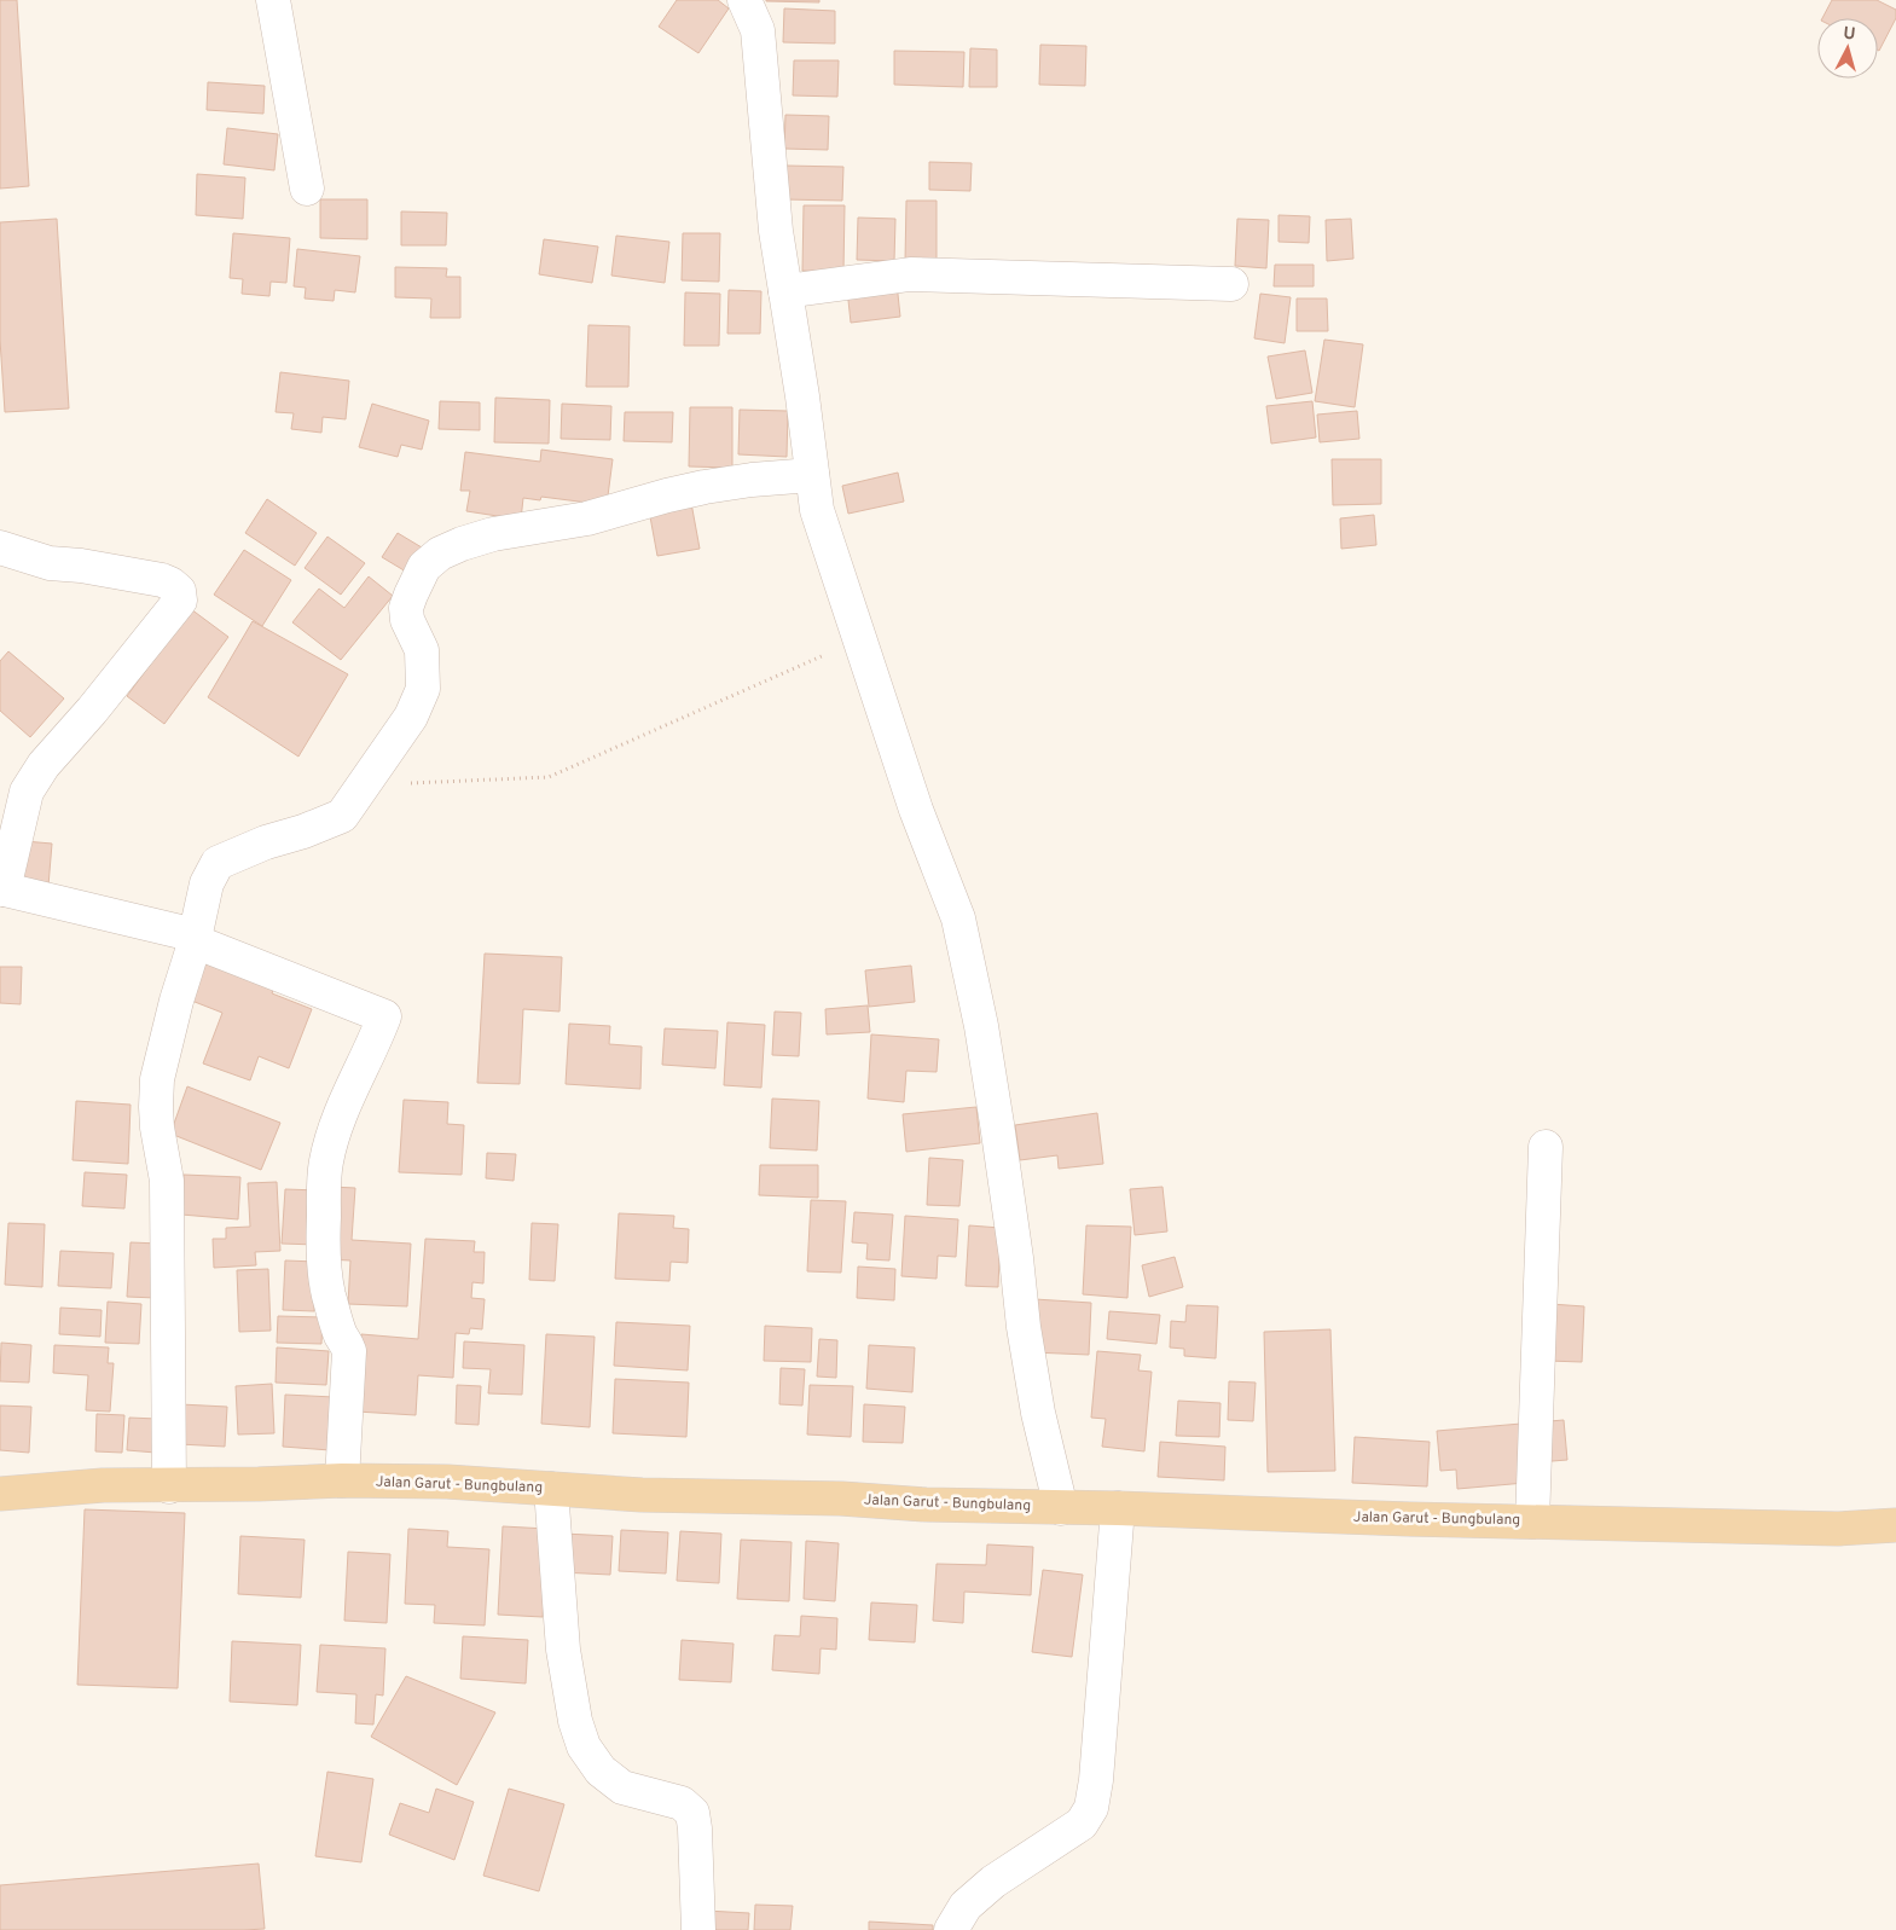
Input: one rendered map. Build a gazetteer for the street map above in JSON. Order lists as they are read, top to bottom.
{
  "streets": {
    "main road": ["Jalan Garut - Bungbulang"]
  },
  "north": "top"
}
